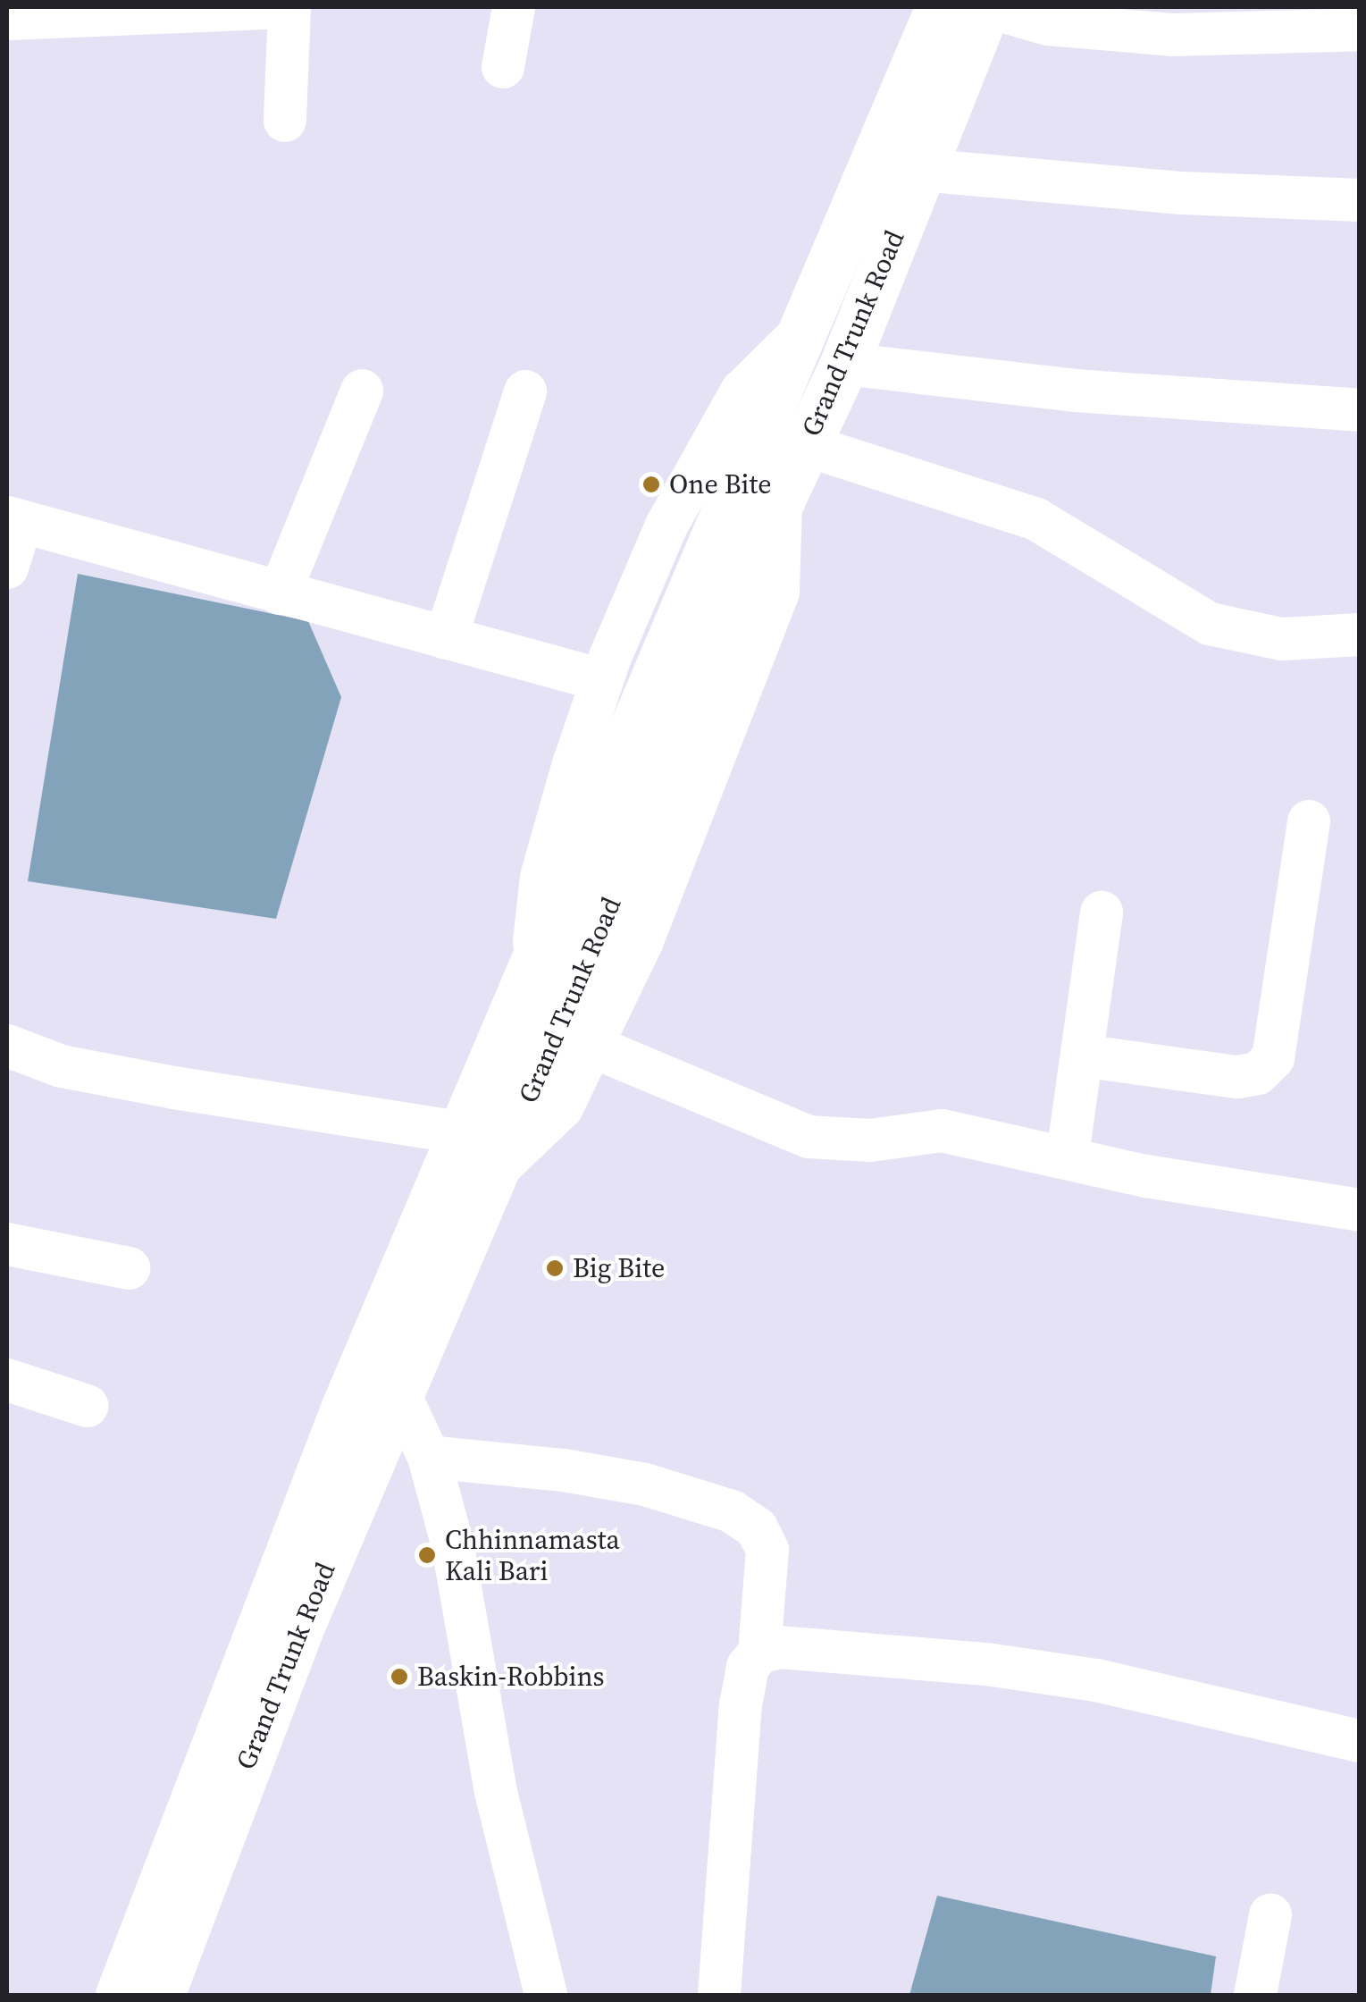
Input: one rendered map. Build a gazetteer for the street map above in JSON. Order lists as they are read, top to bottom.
{
  "streets": {
    "highway": ["Grand Trunk Road"]
  },
  "places": [
    "One Bite",
    "Big Bite",
    "Chhinnamasta Kali Bari",
    "Baskin-Robbins"
  ]
}
